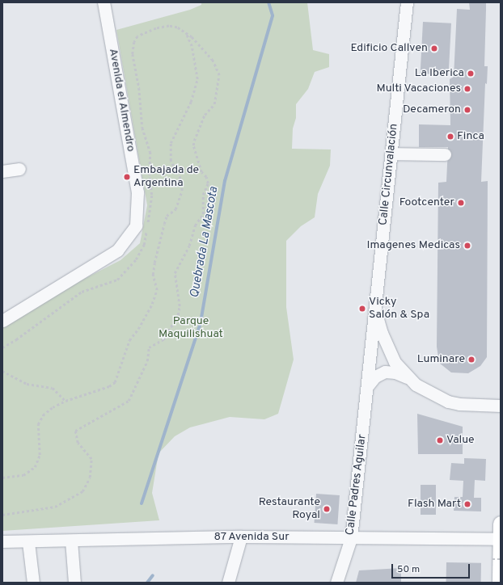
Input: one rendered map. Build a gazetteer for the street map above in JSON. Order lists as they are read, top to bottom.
{
  "streets": {
    "street": [
      "Avenida el Almendro",
      "Calle Circunvalación",
      "Calle Padres Aguilar",
      "87 Avenida Sur"
    ]
  },
  "crossings": [
    ["Calle Circunvalación", "Calle Padres Aguilar"],
    ["Calle Padres Aguilar", "87 Avenida Sur"]
  ],
  "water": ["Quebrada La Mascota"],
  "parks": ["Parque Maquilishuat"],
  "places": [
    "Edificio Callven",
    "La Iberica",
    "Multi Vacaciones",
    "Decameron",
    "Finca",
    "Embajada de Argentina",
    "Footcenter",
    "Imagenes Medicas",
    "Vicky Salón & Spa",
    "Luminare",
    "Value",
    "Flash Mart",
    "Restaurante Royal"
  ],
  "scale_bar": "50 m"
}
